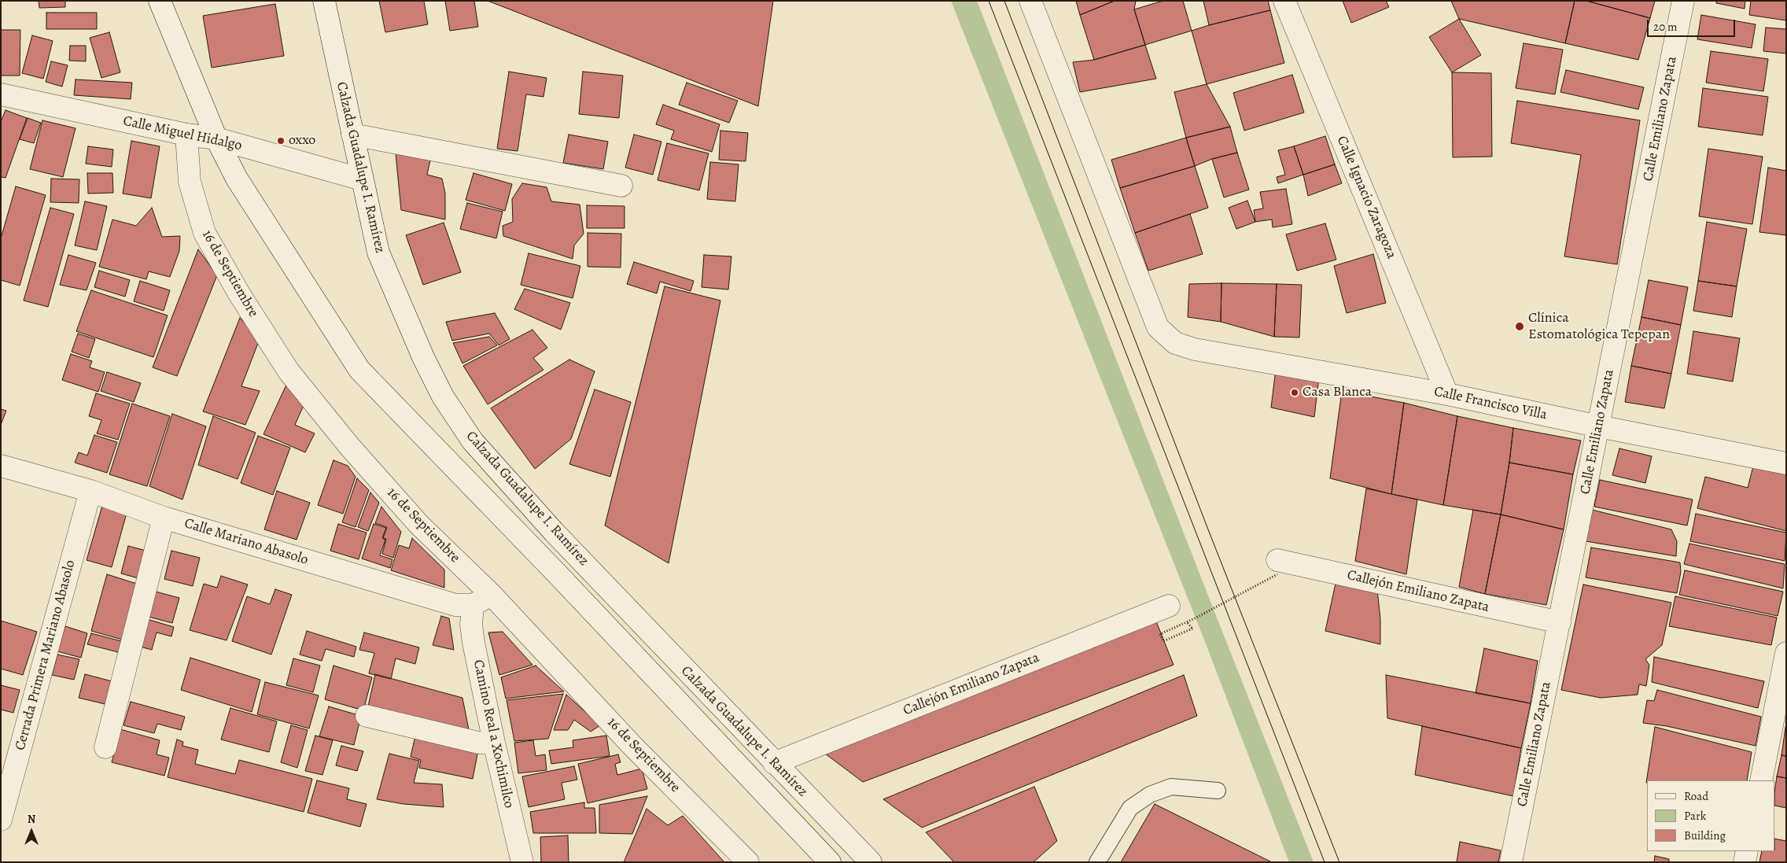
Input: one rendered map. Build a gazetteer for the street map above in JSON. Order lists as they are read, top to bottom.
{
  "streets": {
    "street": [
      "Calle Emiliano Zapata",
      "Calle Miguel Hidalgo",
      "Calzada Guadalupe I. Ramírez",
      "Calle Ignacio Zaragoza",
      "16 de Septiembre",
      "Calle Francisco Villa",
      "Calle Mariano Abasolo",
      "Callejón Emiliano Zapata",
      "Cerrada Primera Mariano Abasolo",
      "Camino Real a Xochimilco"
    ]
  },
  "crossings": [
    ["Calle Emiliano Zapata", "Calle Francisco Villa"],
    ["Calle Emiliano Zapata", "Callejón Emiliano Zapata"],
    ["Calle Miguel Hidalgo", "Calzada Guadalupe I. Ramírez"],
    ["Calle Miguel Hidalgo", "16 de Septiembre"],
    ["Calzada Guadalupe I. Ramírez", "Callejón Emiliano Zapata"],
    ["Calle Ignacio Zaragoza", "Calle Francisco Villa"],
    ["Calle Mariano Abasolo", "Cerrada Primera Mariano Abasolo"],
    ["Calle Mariano Abasolo", "Camino Real a Xochimilco"]
  ],
  "places": ["oxxo", "Clínica Estomatológica Tepepan", "Casa Blanca"],
  "legend": ["Road", "Park", "Building"],
  "scale_bar": "20 m",
  "north": "top"
}
